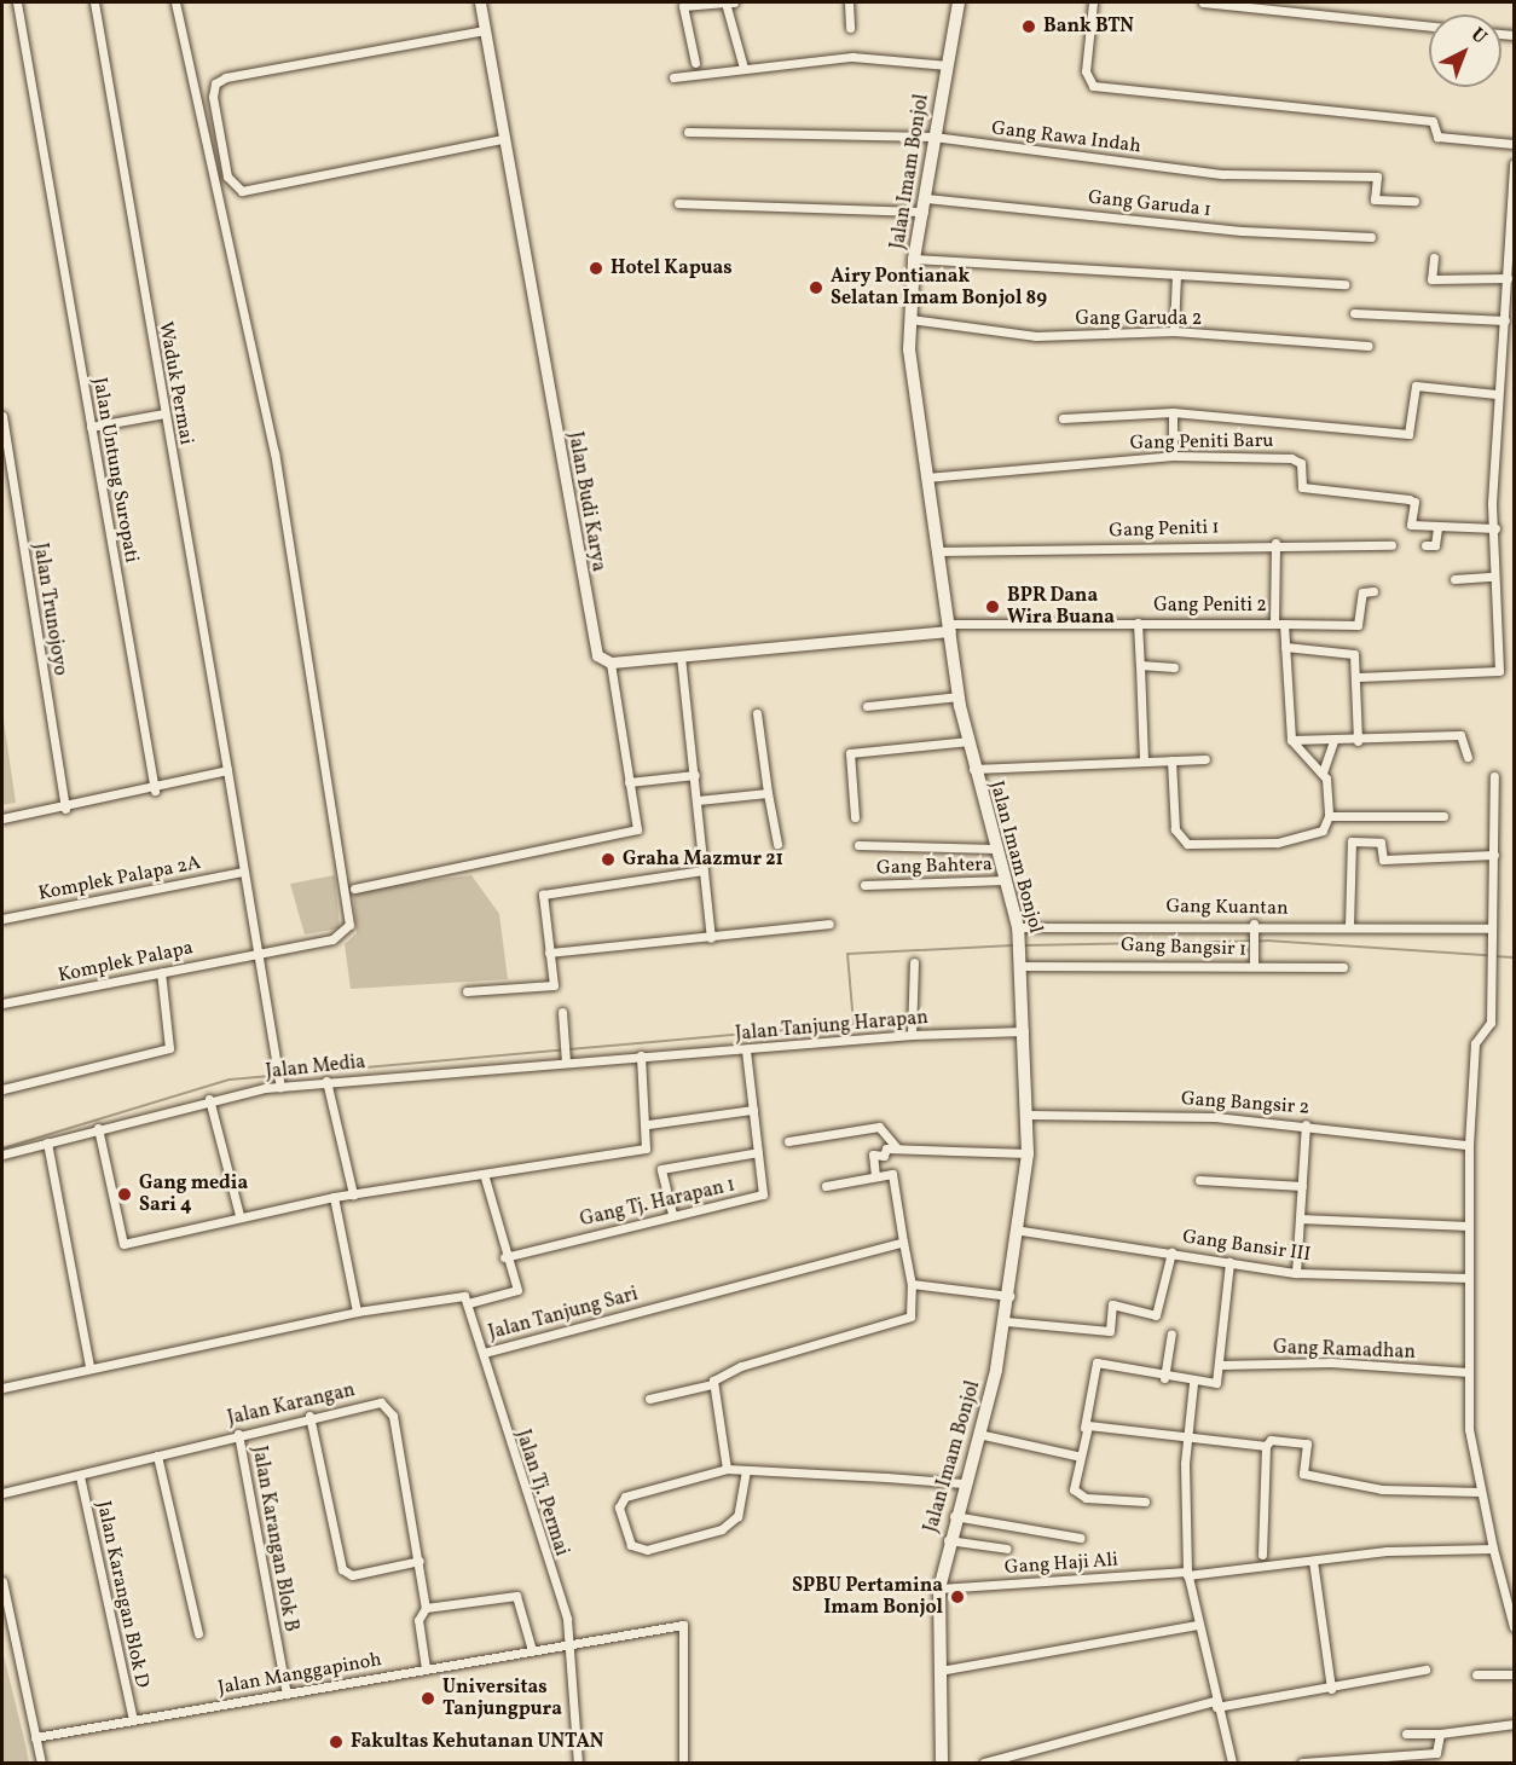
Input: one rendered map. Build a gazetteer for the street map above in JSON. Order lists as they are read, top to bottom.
{
  "streets": {
    "main road": ["Jalan Imam Bonjol"],
    "street": [
      "Gang Rawa Indah",
      "Gang Garuda 1",
      "Gang Garuda 2",
      "Waduk Permai",
      "Gang Peniti Baru",
      "Jalan Untung Suropati",
      "Jalan Budi Karya",
      "Gang Peniti 1",
      "Gang Peniti 2",
      "Jalan Trunojoyo",
      "Gang Bahtera",
      "Komplek Palapa 2A",
      "Gang Kuantan",
      "Gang Bangsir 1",
      "Komplek Palapa",
      "Jalan Tanjung Harapan",
      "Jalan Media",
      "Gang Bangsir 2",
      "Gang Tj. Harapan 1",
      "Gang Bansir III",
      "Jalan Tanjung Sari",
      "Gang Ramadhan",
      "Jalan Karangan",
      "Jalan Tj. Permai",
      "Jalan Karangan Blok B",
      "Gang Haji Ali",
      "Jalan Karangan Blok D",
      "Jalan Manggapinoh"
    ]
  },
  "crossings": [
    ["Gang Rawa Indah", "Jalan Imam Bonjol"],
    ["Jalan Imam Bonjol", "Gang Garuda 1"],
    ["Jalan Imam Bonjol", "Gang Garuda 2"],
    ["Jalan Imam Bonjol", "Gang Peniti Baru"],
    ["Jalan Imam Bonjol", "Gang Peniti 1"],
    ["Jalan Imam Bonjol", "Gang Peniti 2"],
    ["Jalan Imam Bonjol", "Gang Bahtera"],
    ["Jalan Imam Bonjol", "Gang Kuantan"],
    ["Jalan Imam Bonjol", "Gang Bangsir 1"],
    ["Jalan Imam Bonjol", "Jalan Tanjung Harapan"],
    ["Jalan Imam Bonjol", "Gang Bangsir 2"],
    ["Jalan Imam Bonjol", "Gang Bansir III"],
    ["Jalan Imam Bonjol", "Gang Haji Ali"],
    ["Waduk Permai", "Komplek Palapa 2A"],
    ["Waduk Permai", "Komplek Palapa"],
    ["Waduk Permai", "Jalan Media"],
    ["Jalan Tanjung Harapan", "Jalan Media"],
    ["Jalan Tanjung Harapan", "Gang Tj. Harapan 1"],
    ["Jalan Tanjung Sari", "Jalan Tj. Permai"],
    ["Jalan Karangan", "Jalan Karangan Blok B"],
    ["Jalan Karangan", "Jalan Karangan Blok D"],
    ["Jalan Karangan", "Jalan Manggapinoh"],
    ["Jalan Tj. Permai", "Jalan Manggapinoh"],
    ["Jalan Karangan Blok B", "Jalan Manggapinoh"],
    ["Jalan Karangan Blok D", "Jalan Manggapinoh"]
  ],
  "places": [
    "Bank BTN",
    "Hotel Kapuas",
    "Airy Pontianak Selatan Imam Bonjol 89",
    "BPR Dana Wira Buana",
    "Graha Mazmur 21",
    "Gang media Sari 4",
    "SPBU Pertamina Imam Bonjol",
    "Universitas Tanjungpura",
    "Fakultas Kehutanan UNTAN"
  ],
  "north": "top right"
}
